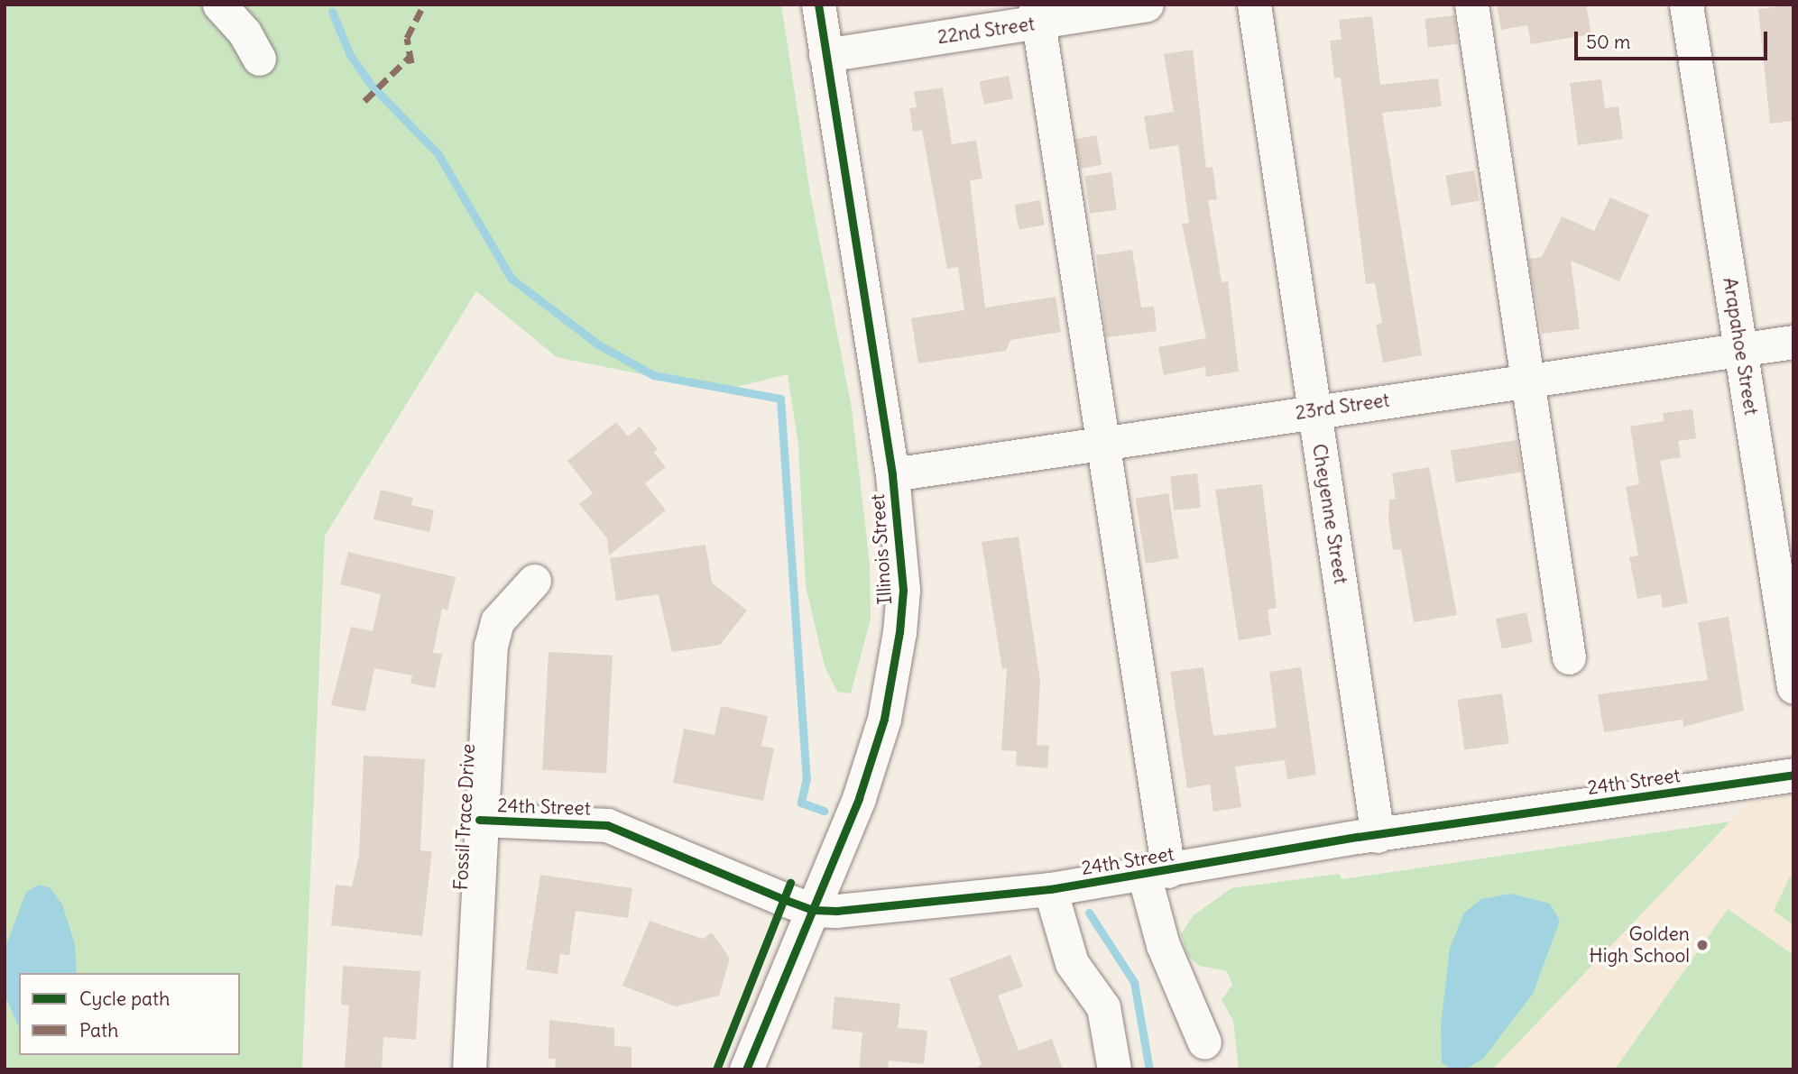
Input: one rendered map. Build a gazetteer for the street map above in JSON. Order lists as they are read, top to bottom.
{
  "streets": {
    "street": [
      "22nd Street",
      "Arapahoe Street",
      "23rd Street",
      "Cheyenne Street",
      "Illinois Street",
      "24th Street",
      "Fossil Trace Drive"
    ]
  },
  "crossings": [
    ["22nd Street", "Illinois Street"],
    ["Arapahoe Street", "23rd Street"],
    ["23rd Street", "Cheyenne Street"],
    ["23rd Street", "Illinois Street"],
    ["Cheyenne Street", "24th Street"],
    ["Illinois Street", "24th Street"],
    ["24th Street", "Fossil Trace Drive"]
  ],
  "places": ["Golden High School"],
  "legend": ["Cycle path", "Path"],
  "scale_bar": "50 m"
}
